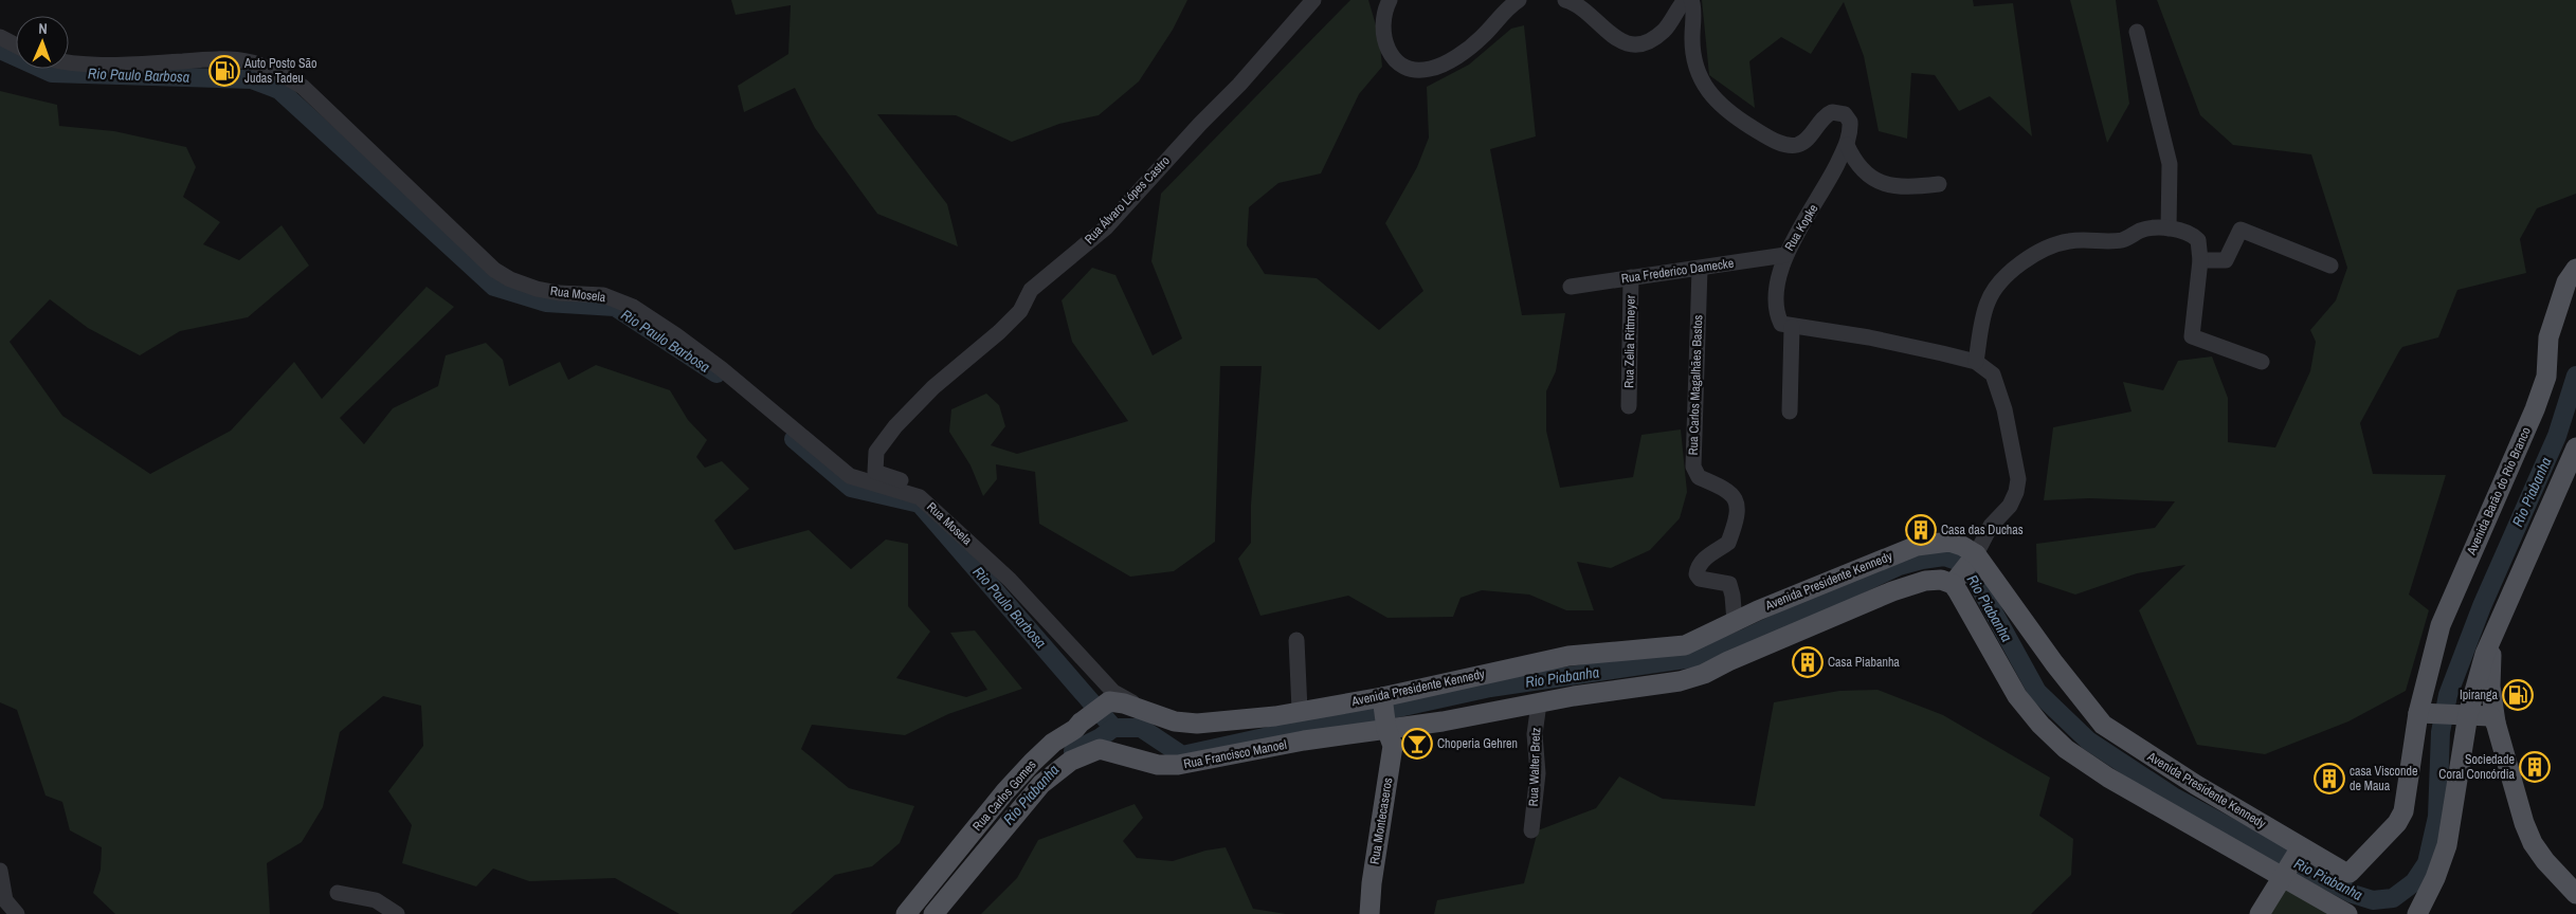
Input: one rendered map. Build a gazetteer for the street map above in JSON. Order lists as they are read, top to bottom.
{
  "streets": {
    "main road": [
      "Avenida Barão do Rio Branco",
      "Avenida Presidente Kennedy",
      "Rua Francisco Manoel",
      "Rua Carlos Gomes",
      "Rua Montecaseros"
    ],
    "street": [
      "Rua Álvaro Lópes Castro",
      "Rua Kopke",
      "Rua Frederico Damecke",
      "Rua Mosela",
      "Rua Zelia Rittmeyer",
      "Rua Carlos Magalhães Bastos",
      "Rua Walter Bretz"
    ]
  },
  "crossings": [
    ["Rua Álvaro Lópes Castro", "Rua Mosela"],
    ["Rua Kopke", "Rua Frederico Damecke"],
    ["Rua Frederico Damecke", "Rua Zelia Rittmeyer"],
    ["Rua Frederico Damecke", "Rua Carlos Magalhães Bastos"],
    ["Rua Mosela", "Avenida Presidente Kennedy"],
    ["Rua Mosela", "Rua Carlos Gomes"],
    ["Rua Carlos Magalhães Bastos", "Avenida Presidente Kennedy"],
    ["Avenida Barão do Rio Branco", "Avenida Presidente Kennedy"],
    ["Avenida Presidente Kennedy", "Rua Carlos Gomes"],
    ["Avenida Presidente Kennedy", "Rua Montecaseros"],
    ["Rua Francisco Manoel", "Rua Montecaseros"]
  ],
  "water": ["Rio Paulo Barbosa", "Rio Piabanha"],
  "places": {
    "fuel station": ["Auto Posto São Judas Tadeu", "Ipiranga"],
    "building": [
      "Casa das Duchas",
      "Casa Piabanha",
      "Sociedade Coral Concórdia",
      "casa Visconde de Maua"
    ],
    "bar": ["Choperia Gehren"]
  },
  "north": "top"
}
